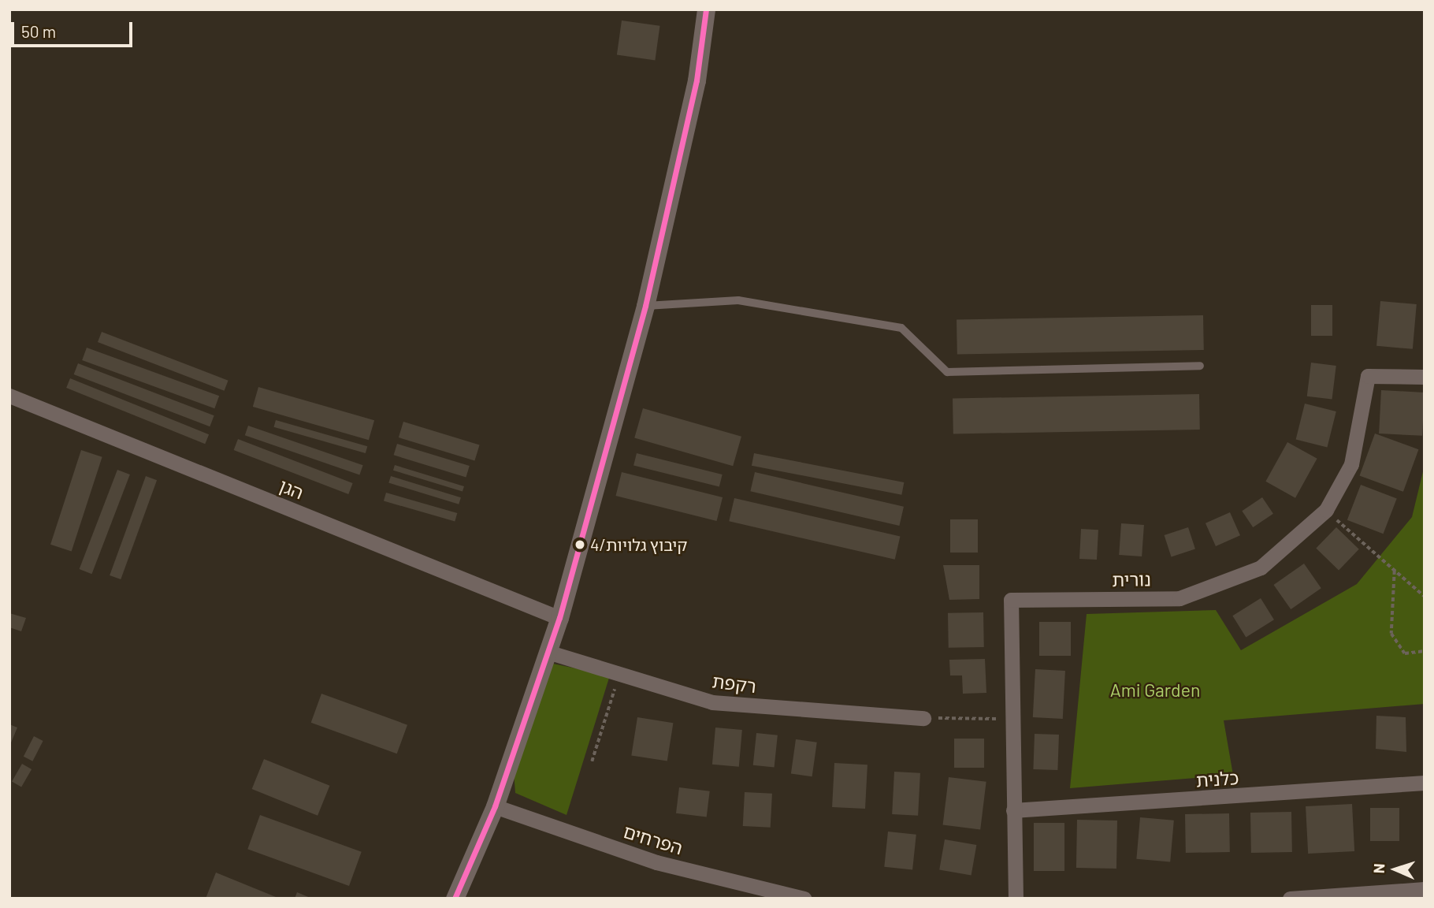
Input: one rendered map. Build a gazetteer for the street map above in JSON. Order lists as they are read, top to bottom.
{
  "streets": {
    "street": [
      "הגן",
      "נורית",
      "רקפת",
      "כלנית",
      "הפרחים"
    ]
  },
  "crossings": [
    ["נורית", "כלנית"]
  ],
  "parks": ["Ami Garden"],
  "places": ["קיבוץ גלויות/4"],
  "scale_bar": "50 m",
  "north": "left"
}
